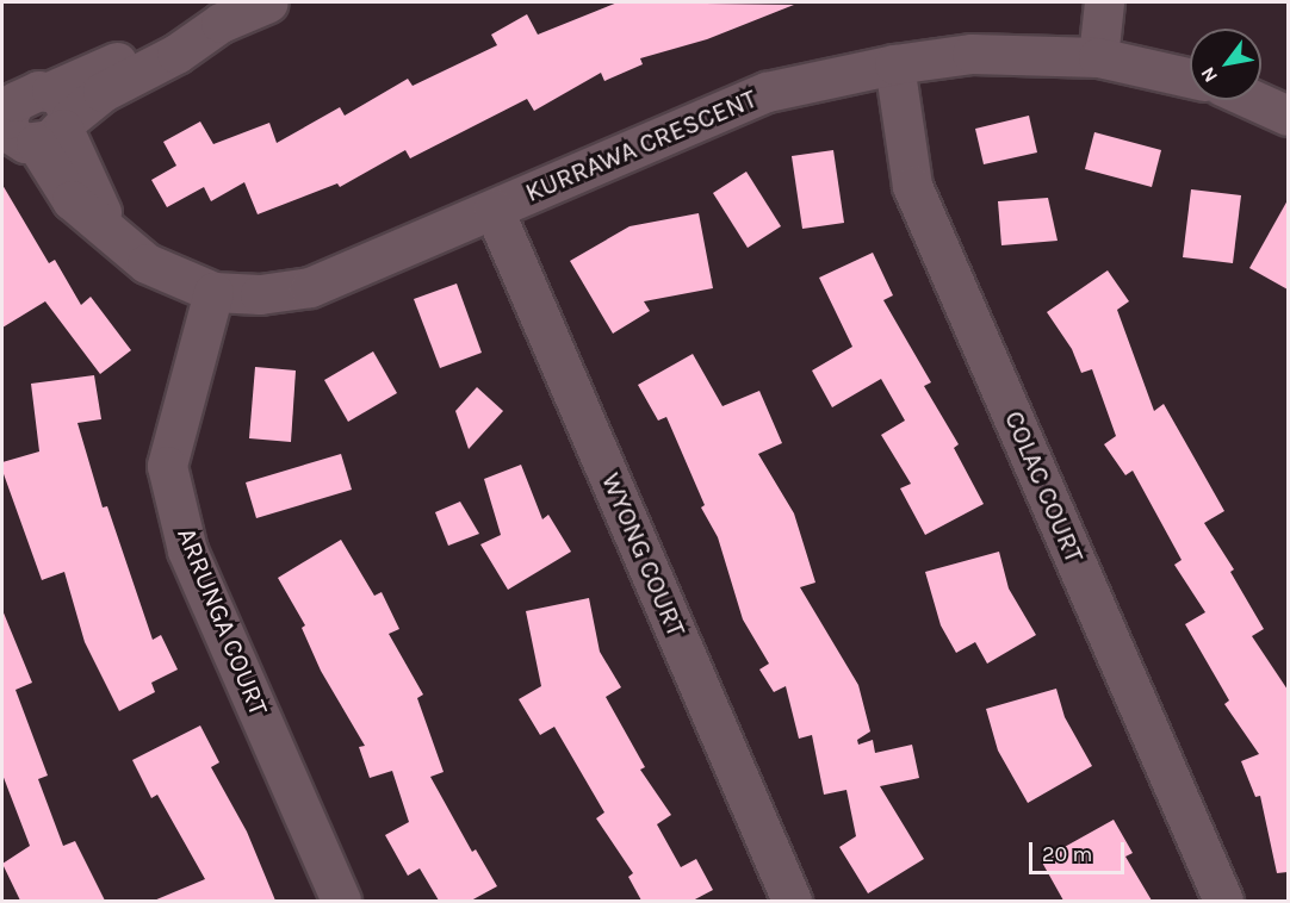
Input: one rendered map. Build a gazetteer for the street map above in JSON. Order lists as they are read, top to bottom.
{
  "streets": {
    "street": [
      "KURRAWA CRESCENT",
      "COLAC COURT",
      "WYONG COURT",
      "ARRUNGA COURT"
    ]
  },
  "crossings": [
    ["KURRAWA CRESCENT", "COLAC COURT"],
    ["KURRAWA CRESCENT", "WYONG COURT"],
    ["KURRAWA CRESCENT", "ARRUNGA COURT"]
  ],
  "scale_bar": "20 m",
  "north": "bottom left"
}
